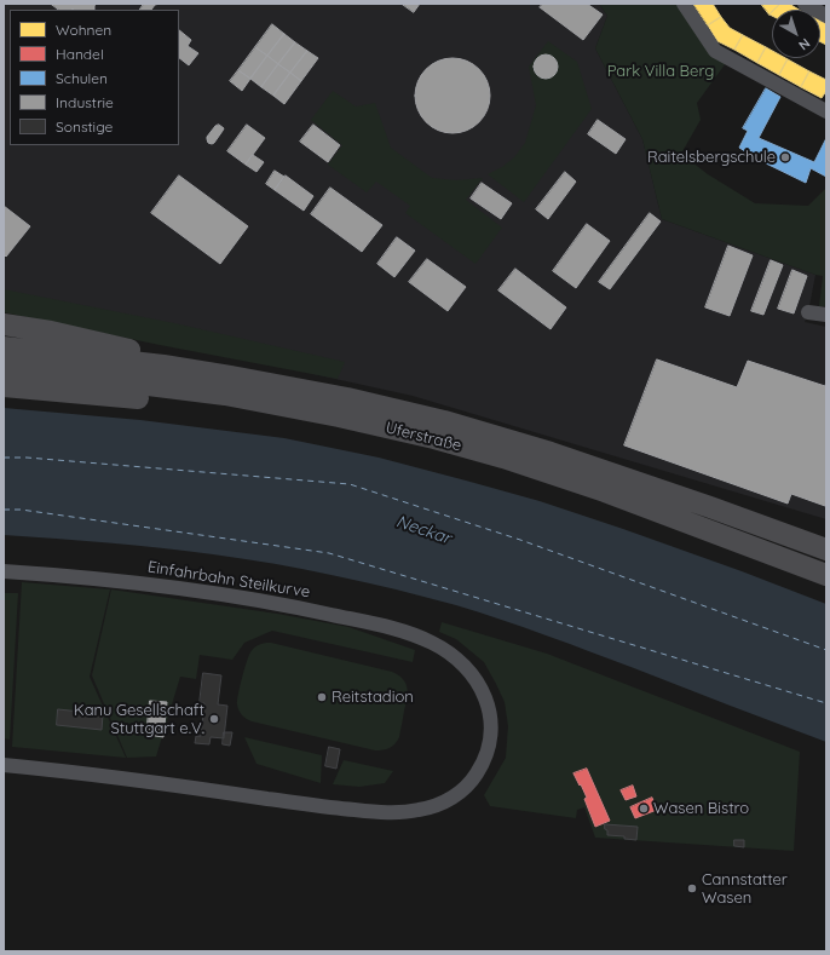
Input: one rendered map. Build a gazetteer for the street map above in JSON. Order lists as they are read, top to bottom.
{
  "streets": {
    "highway": ["Uferstraße"],
    "street": ["Einfahrbahn Steilkurve"]
  },
  "water": ["Neckar"],
  "parks": ["Park Villa Berg"],
  "places": [
    "Raitelsbergschule",
    "Reitstadion",
    "Kanu Gesellschaft Stuttgart e.V.",
    "Wasen Bistro",
    "Cannstatter Wasen"
  ],
  "legend": [
    "Wohnen",
    "Handel",
    "Schulen",
    "Industrie",
    "Sonstige"
  ],
  "north": "bottom right"
}
